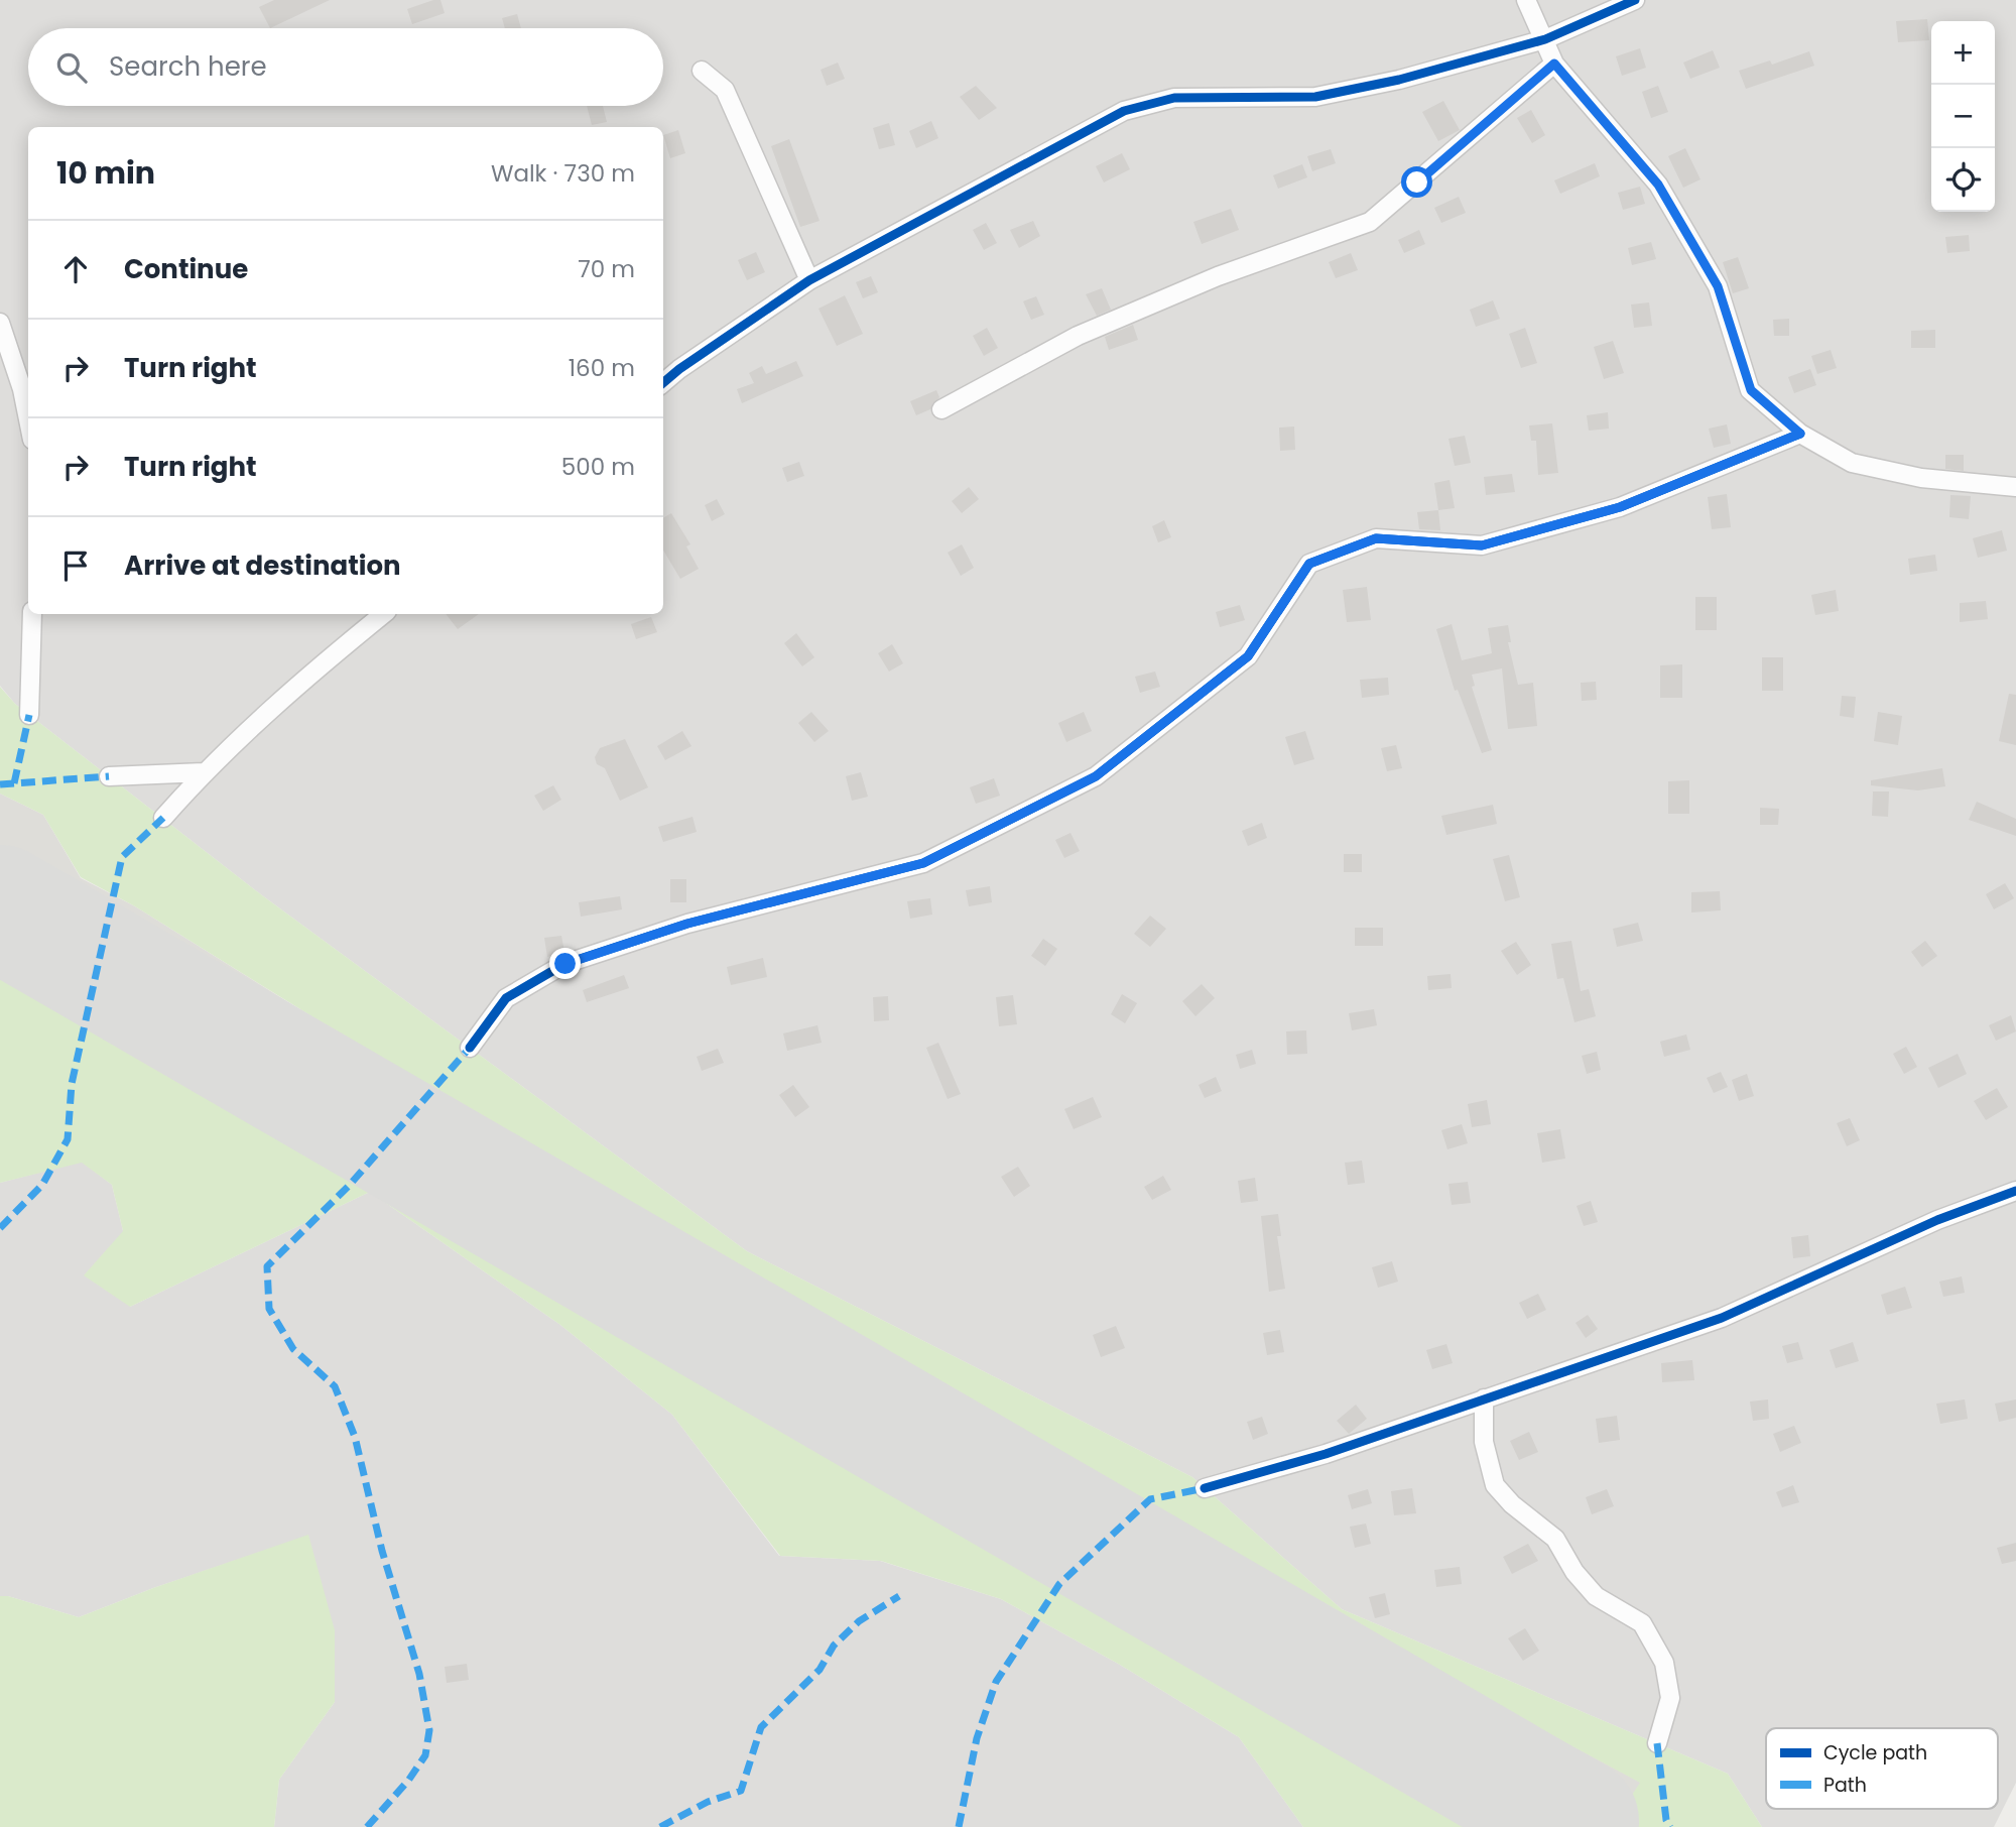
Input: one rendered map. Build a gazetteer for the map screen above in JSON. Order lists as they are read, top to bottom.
{
  "legend": ["Cycle path", "Path"],
  "page": {
    "map_buttons": ["+", "−"],
    "search": "Search here",
    "heading": ["10 min", "Walk · 730 m"],
    "list": [
      ["Continue", "70 m"],
      ["Turn right", "160 m"],
      ["Turn right", "500 m"],
      "Arrive at destination"
    ]
  }
}
